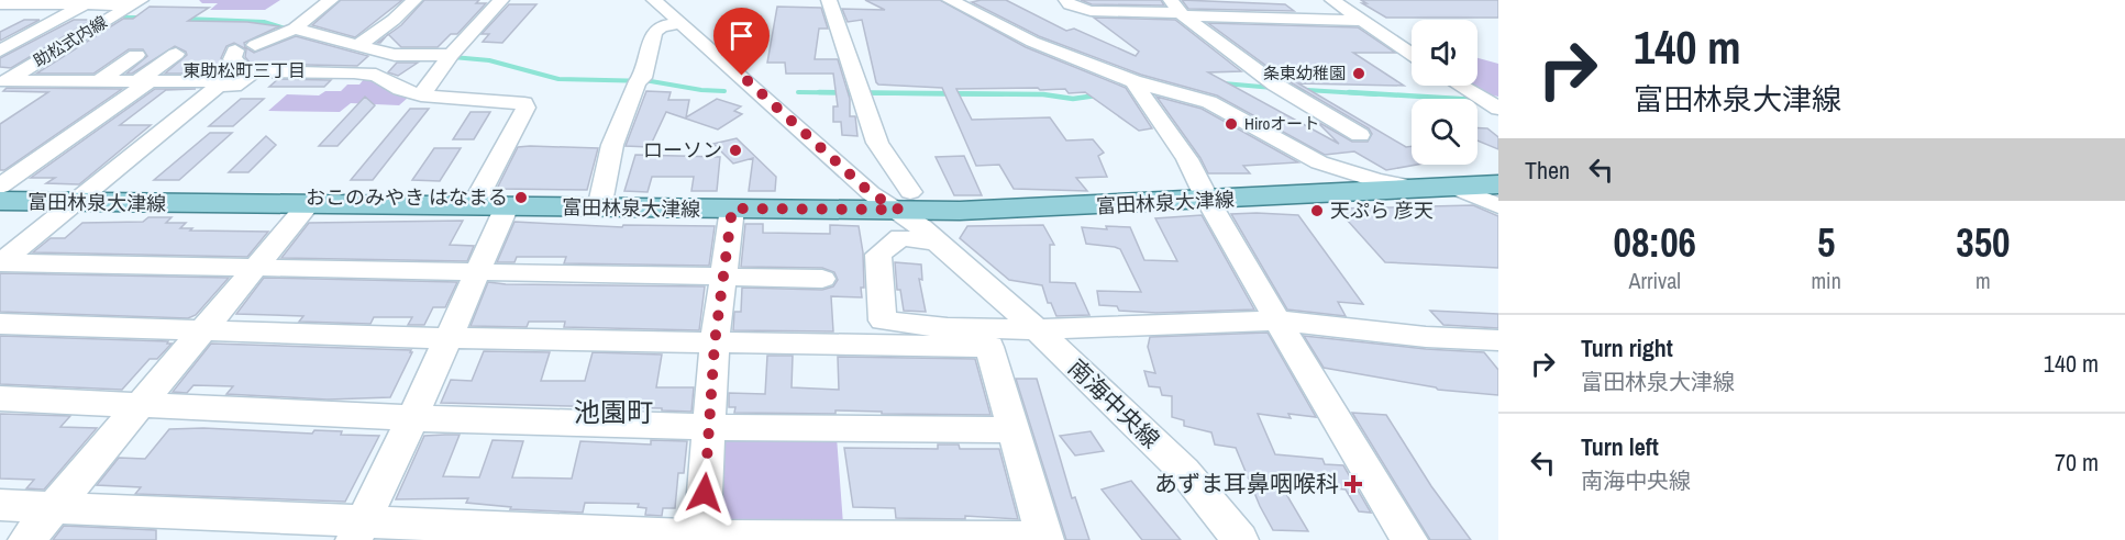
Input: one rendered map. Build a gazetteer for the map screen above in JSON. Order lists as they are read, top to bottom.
{
  "streets": {
    "main road": ["富田林泉大津線"],
    "street": ["助松式内線", "南海中央線"]
  },
  "crossings": [
    ["富田林泉大津線", "南海中央線"]
  ],
  "districts": ["東助松町三丁目", "池園町"],
  "places": {
    "other": [
      "条東幼稚園",
      "Hiroオート",
      "ローソン",
      "おこのみやき はなまる",
      "天ぷら 彦天"
    ],
    "health": ["あずま耳鼻咽喉科"]
  },
  "page": {
    "turn": ["140 m", "富田林泉大津線"],
    "then": "Then",
    "eta": [
      "08:06",
      "Arrival",
      "5",
      "min",
      "350",
      "m"
    ],
    "list": [
      {
        "name": "Turn right",
        "note": "富田林泉大津線",
        "value": "140 m"
      },
      {
        "name": "Turn left",
        "note": "南海中央線",
        "value": "70 m"
      }
    ]
  }
}
